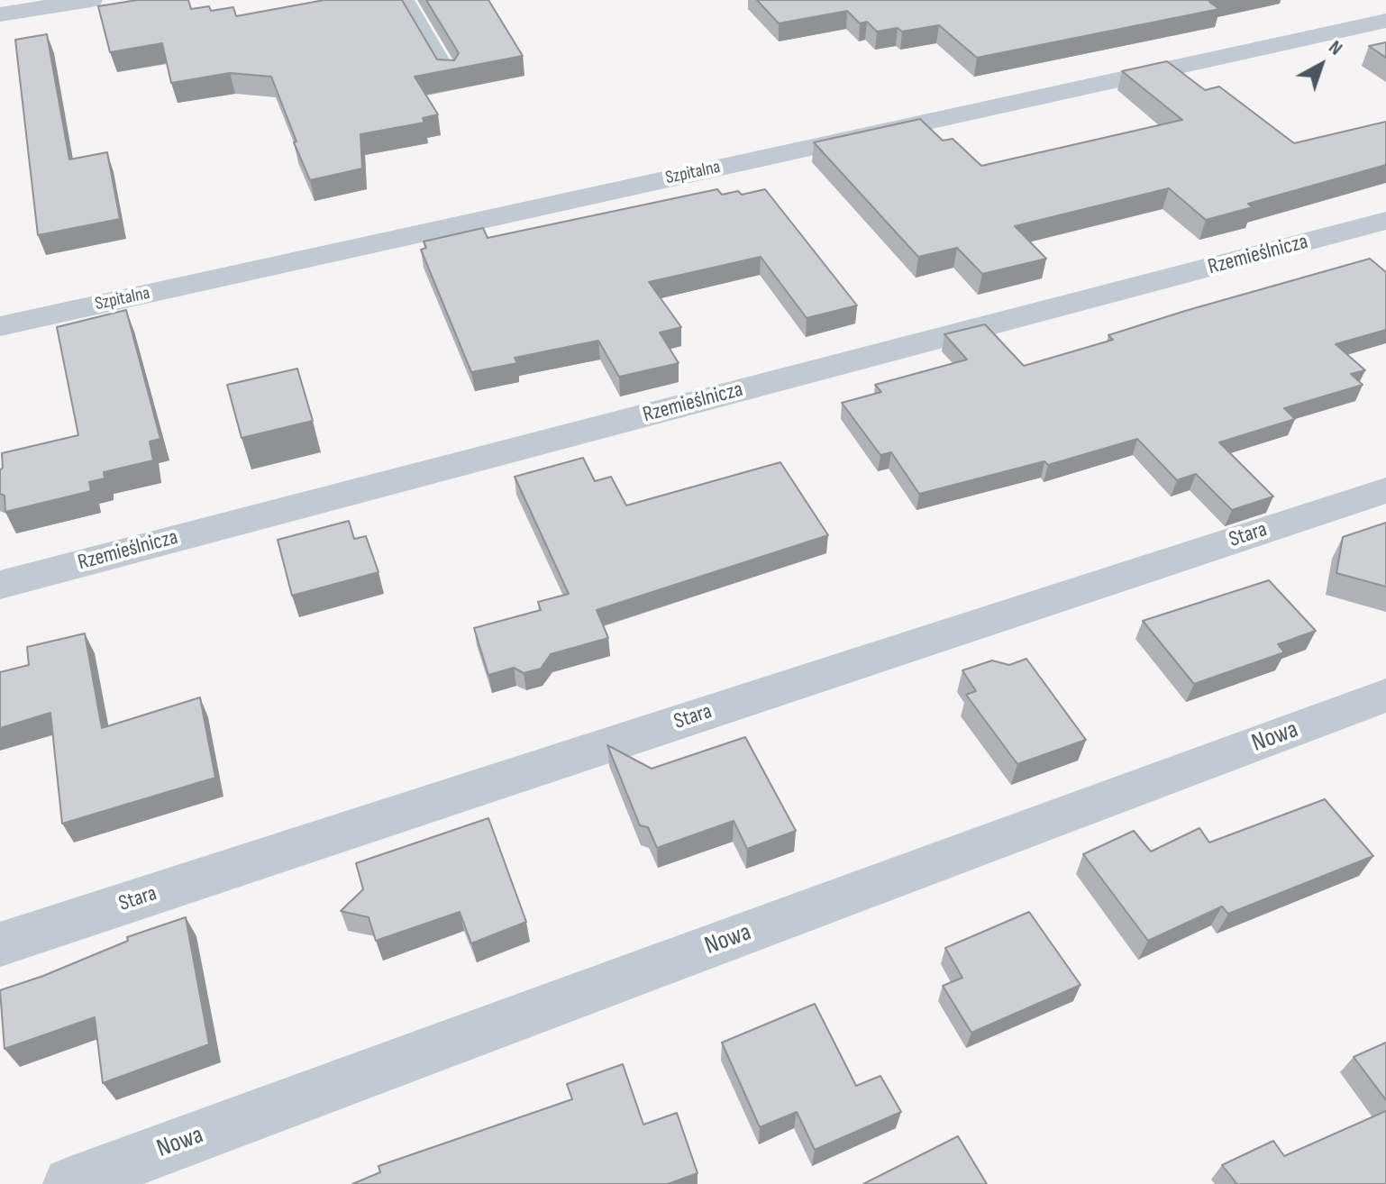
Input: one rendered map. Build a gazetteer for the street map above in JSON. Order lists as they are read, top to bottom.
{
  "streets": {
    "street": [
      "Szpitalna",
      "Rzemieślnicza",
      "Stara",
      "Nowa"
    ]
  },
  "north": "top right"
}
